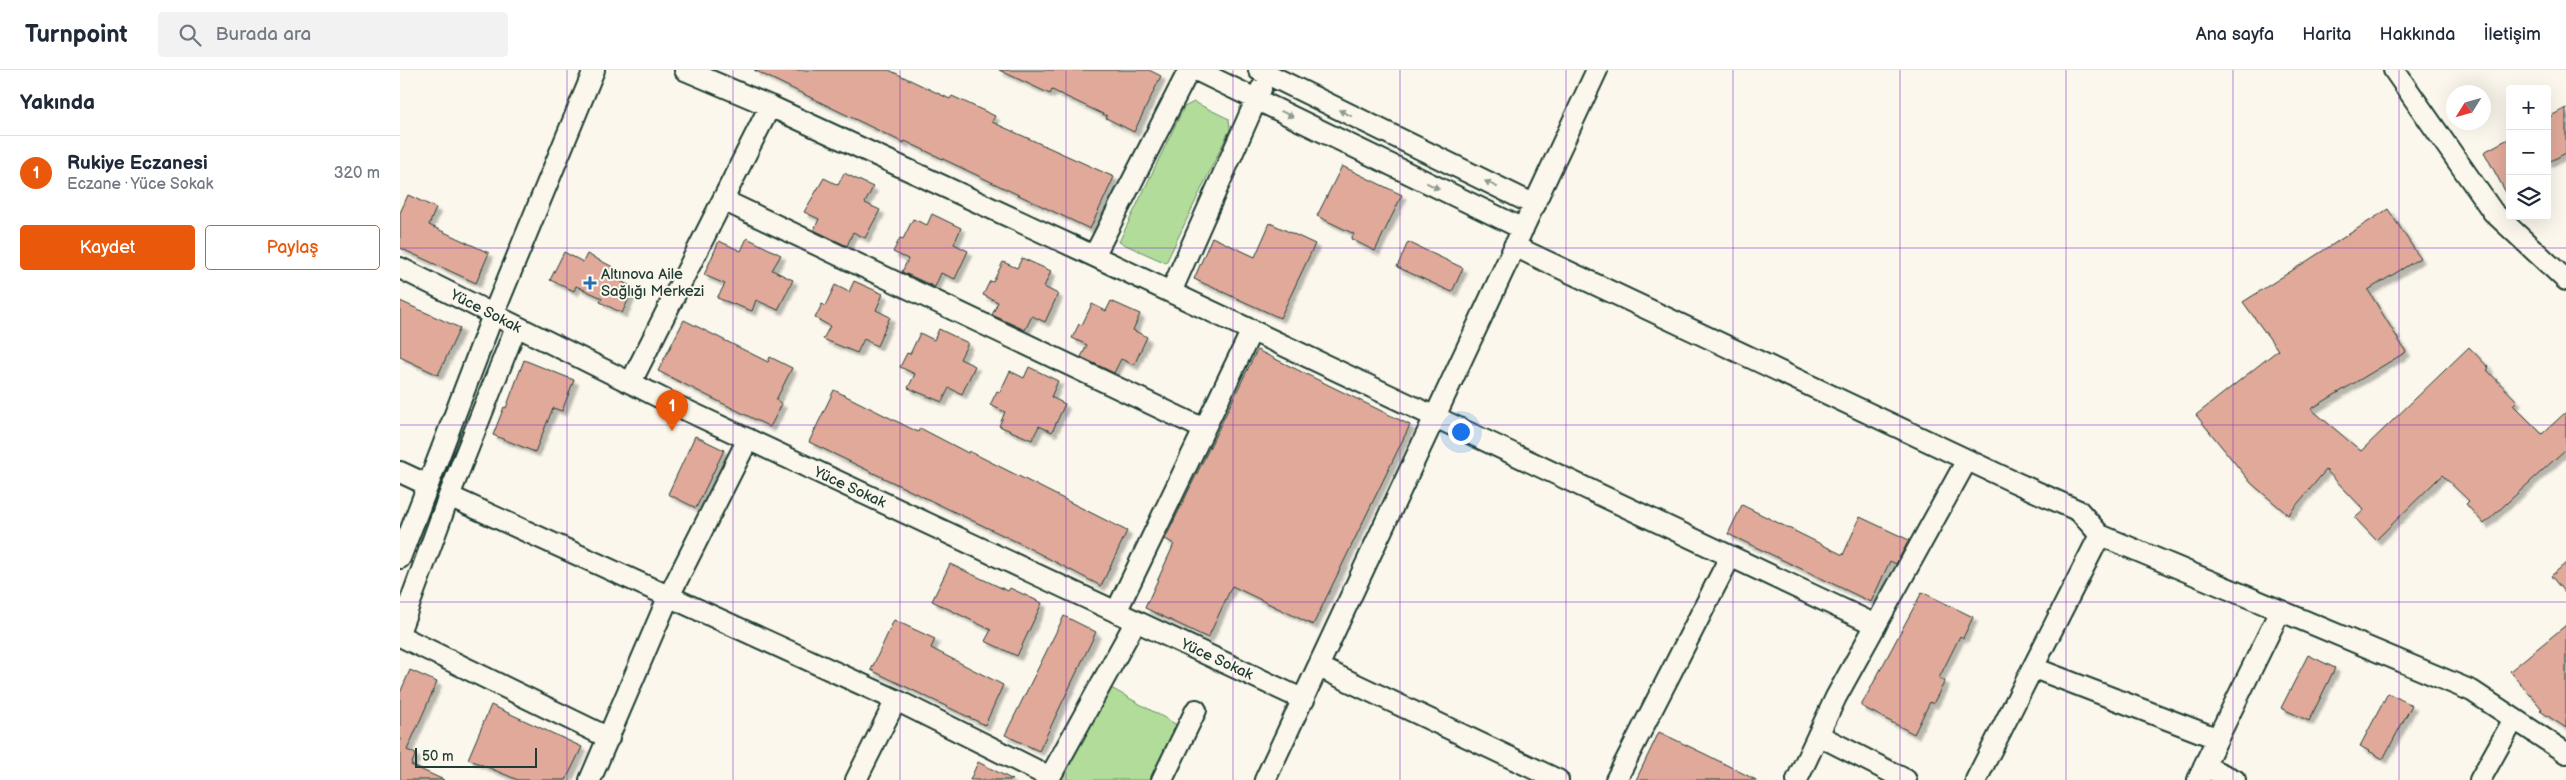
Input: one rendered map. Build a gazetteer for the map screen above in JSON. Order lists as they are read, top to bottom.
{
  "streets": {
    "street": ["Yüce Sokak"]
  },
  "places": {
    "health": ["Altınova Aile Sağlığı Merkezi"]
  },
  "scale_bar": "50 m",
  "north": "bottom left",
  "page": {
    "header": "Turnpoint",
    "search": "Burada ara",
    "nav": [
      "Ana sayfa",
      "Harita",
      "Hakkında",
      "İletişim"
    ],
    "heading": "Yakında",
    "map_buttons": ["+", "−"],
    "list": [
      {
        "mark": "1",
        "name": "Rukiye Eczanesi",
        "note": "Eczane · Yüce Sokak",
        "value": "320 m"
      }
    ],
    "buttons": ["Kaydet", "Paylaş"],
    "pins": "1",
    "scale": "50 m"
  }
}
